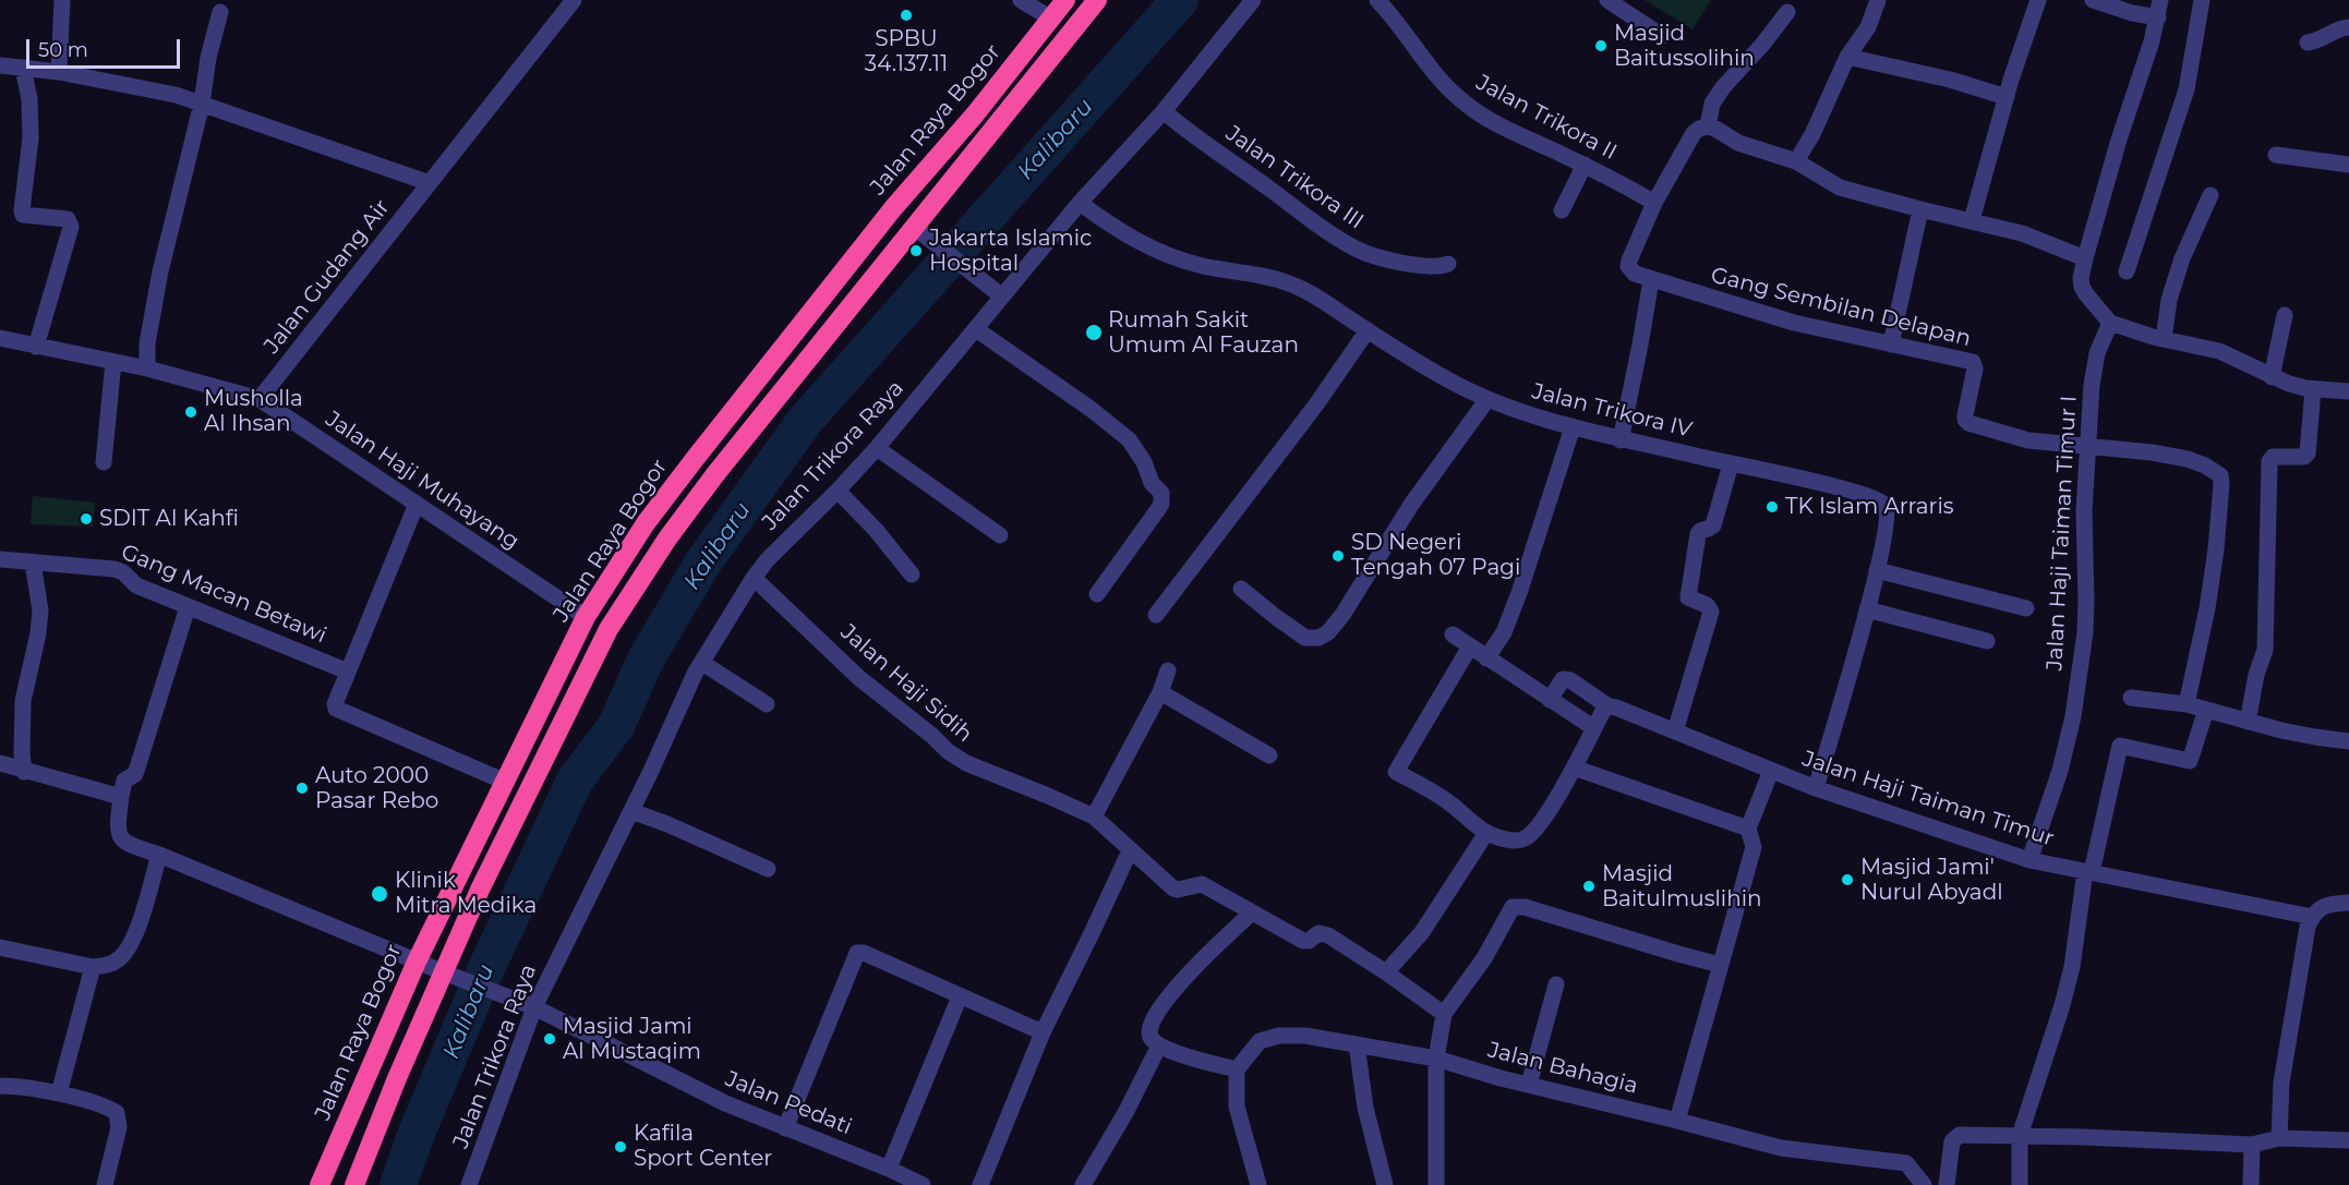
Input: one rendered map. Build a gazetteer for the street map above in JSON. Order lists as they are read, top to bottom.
{
  "streets": {
    "highway": ["Jalan Raya Bogor"],
    "street": [
      "Jalan Trikora II",
      "Jalan Trikora III",
      "Jalan Gudang Air",
      "Gang Sembilan Delapan",
      "Jalan Trikora IV",
      "Jalan Trikora Raya",
      "Jalan Haji Muhayang",
      "Jalan Haji Taiman Timur I",
      "Gang Macan Betawi",
      "Jalan Haji Sidih",
      "Jalan Haji Taiman Timur",
      "Jalan Bahagia",
      "Jalan Pedati"
    ]
  },
  "crossings": [
    ["Jalan Trikora II", "Gang Sembilan Delapan"],
    ["Jalan Raya Bogor", "Jalan Haji Muhayang"],
    ["Jalan Raya Bogor", "Jalan Pedati"],
    ["Jalan Trikora III", "Jalan Trikora Raya"],
    ["Jalan Gudang Air", "Jalan Haji Muhayang"],
    ["Gang Sembilan Delapan", "Jalan Haji Taiman Timur I"],
    ["Jalan Trikora IV", "Jalan Trikora Raya"],
    ["Jalan Trikora IV", "Jalan Haji Taiman Timur"],
    ["Jalan Trikora Raya", "Jalan Haji Sidih"],
    ["Jalan Trikora Raya", "Jalan Pedati"],
    ["Jalan Haji Taiman Timur I", "Jalan Haji Taiman Timur"]
  ],
  "water": ["Kalibaru"],
  "places": [
    "SPBU 34.137.11",
    "Masjid Baitussolihin",
    "Jakarta Islamic Hospital",
    "Rumah Sakit Umum Al Fauzan",
    "Musholla Al Ihsan",
    "TK Islam Arraris",
    "SDIT Al Kahfi",
    "SD Negeri Tengah 07 Pagi",
    "Auto 2000 Pasar Rebo",
    "Masjid Jami' Nurul Abyadl",
    "Masjid Baitulmuslihin",
    "Klinik Mitra Medika",
    "Masjid Jami Al Mustaqim",
    "Kafila Sport Center"
  ],
  "scale_bar": "50 m"
}
